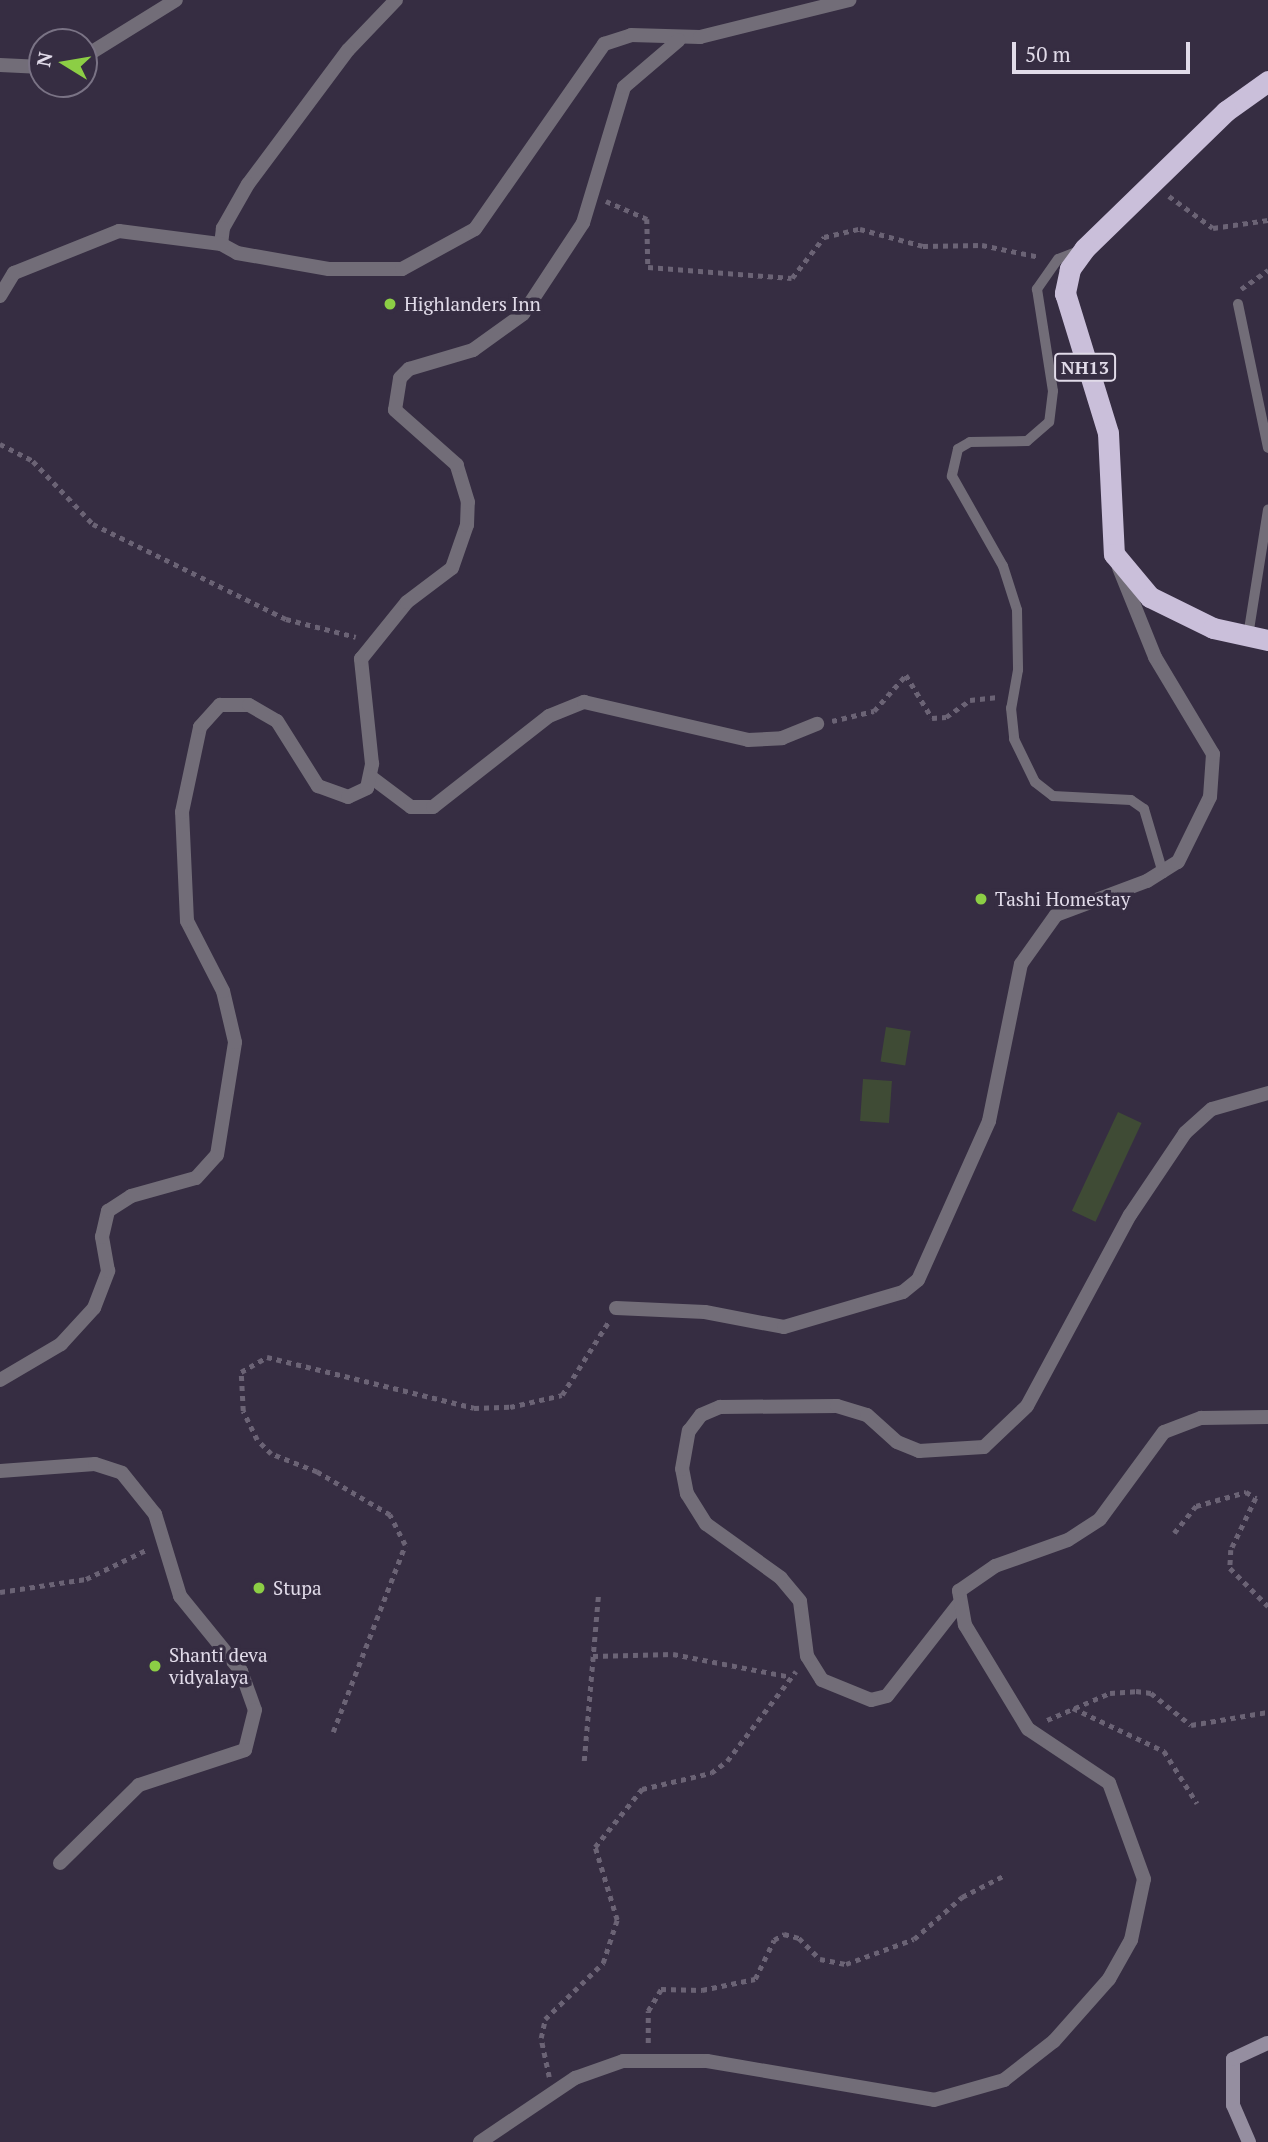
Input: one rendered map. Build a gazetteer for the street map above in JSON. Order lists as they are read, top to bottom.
{
  "streets": {
    "highway": ["NH13"]
  },
  "places": [
    "Highlanders Inn",
    "Tashi Homestay",
    "Stupa",
    "Shanti deva vidyalaya"
  ],
  "scale_bar": "50 m",
  "north": "left"
}
